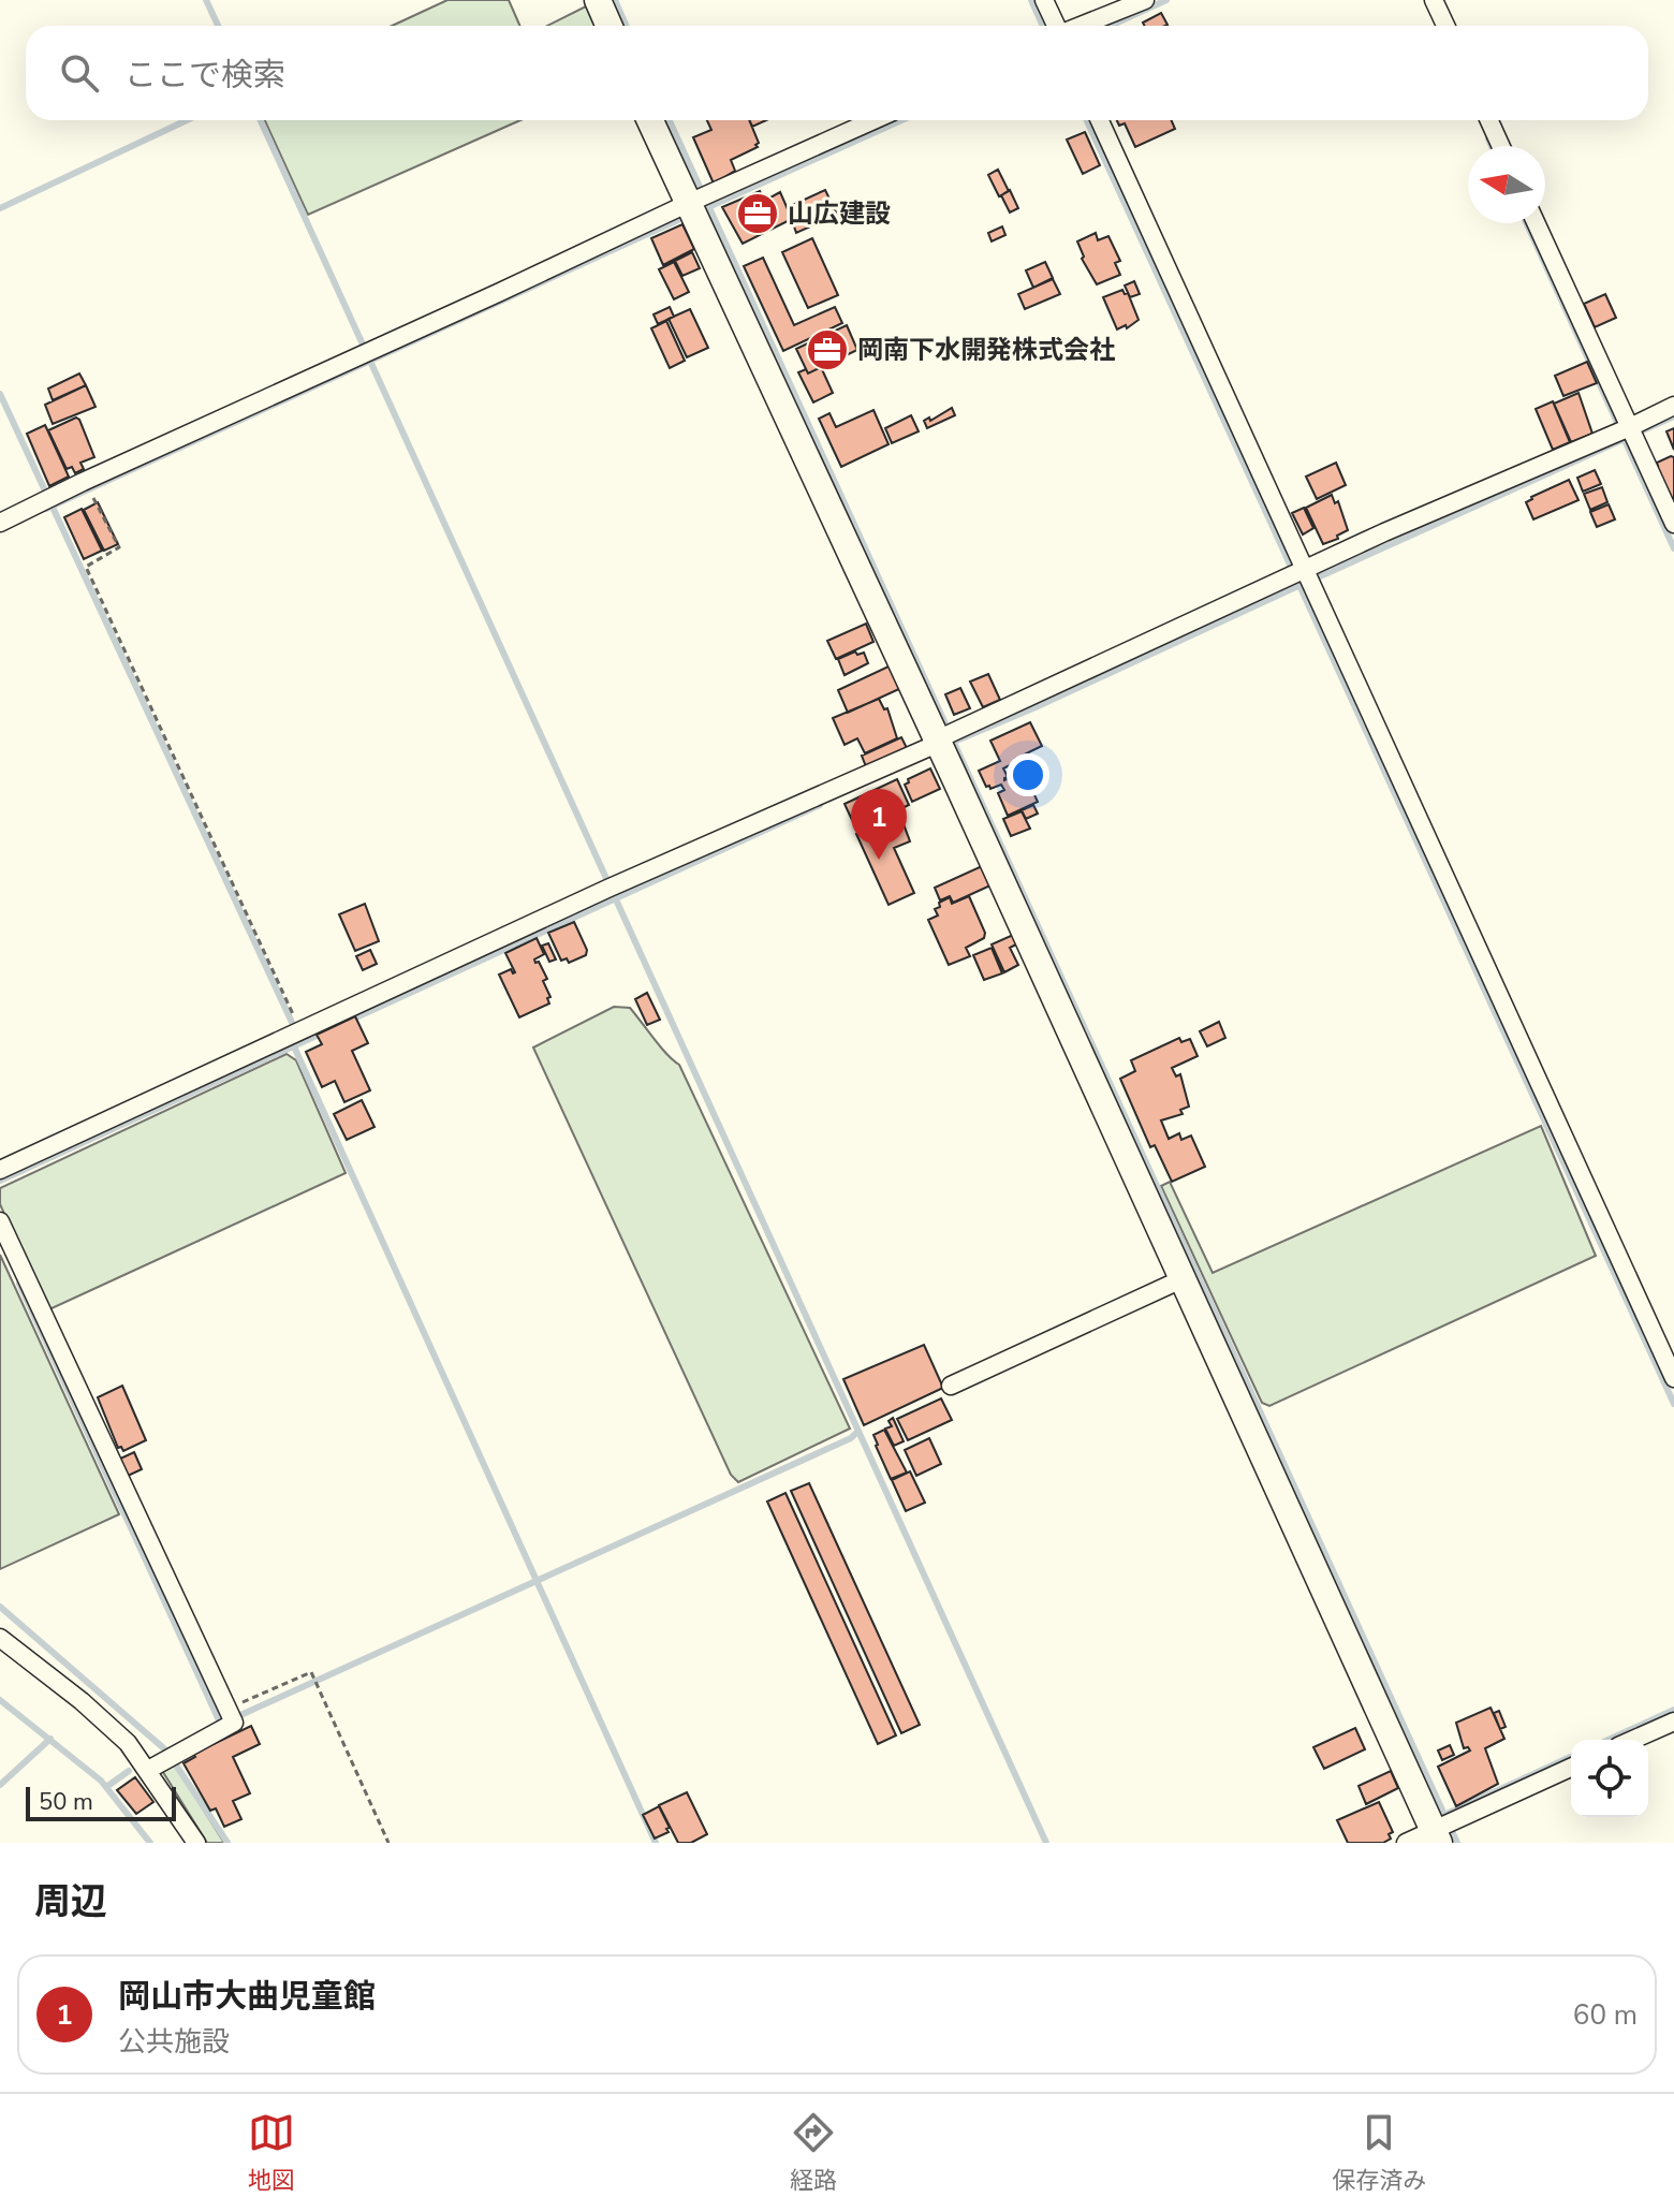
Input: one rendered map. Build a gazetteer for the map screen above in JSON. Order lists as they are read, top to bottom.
{
  "places": {
    "office": ["山広建設", "岡南下水開発株式会社"]
  },
  "scale_bar": "50 m",
  "north": "left",
  "page": {
    "search": "ここで検索",
    "pins": "1",
    "scale": "50 m",
    "heading": "周辺",
    "list": [
      {
        "mark": "1",
        "name": "岡山市大曲児童館",
        "note": "公共施設",
        "value": "60 m"
      }
    ],
    "nav": ["地図", "経路", "保存済み"]
  }
}
